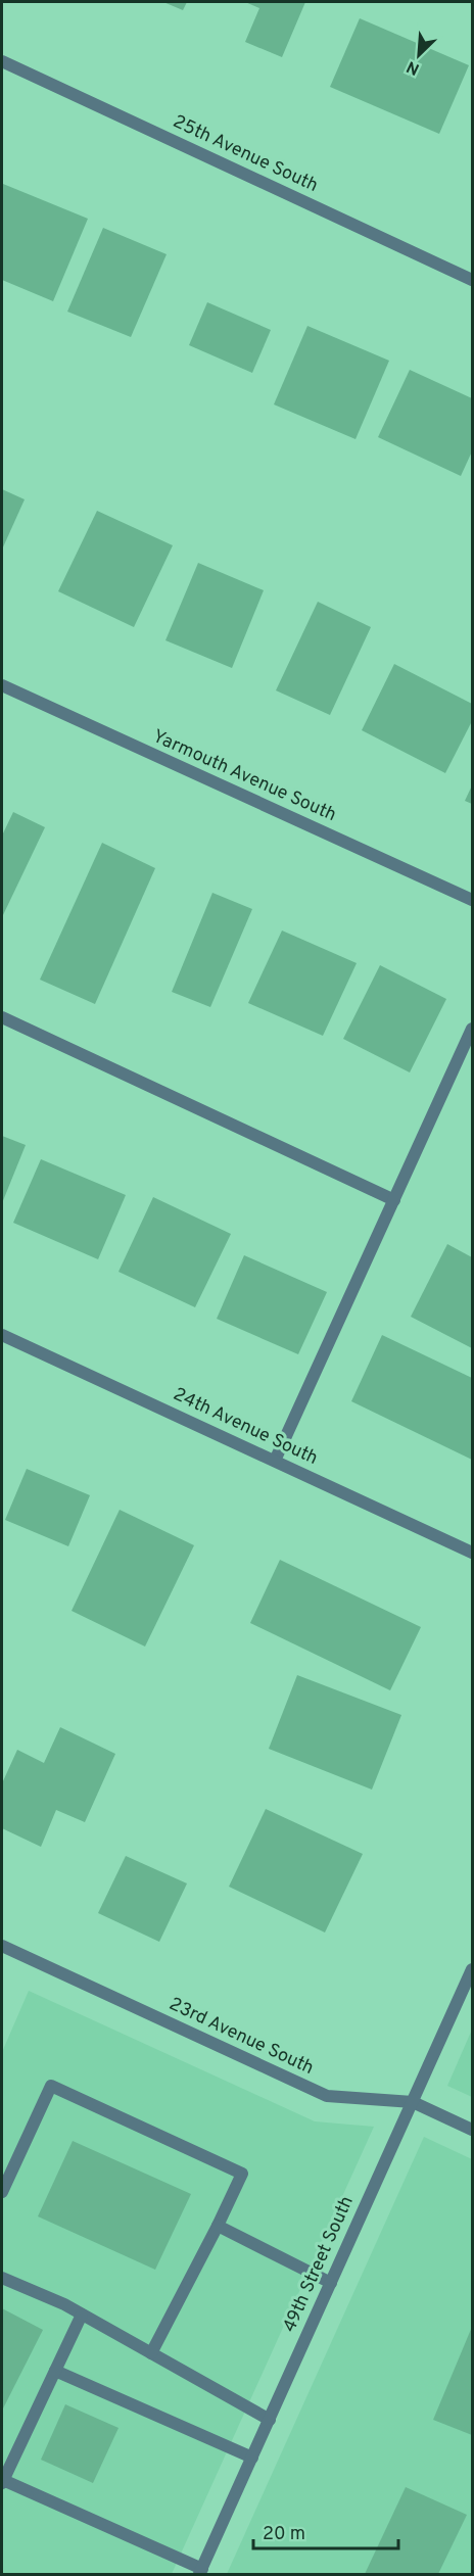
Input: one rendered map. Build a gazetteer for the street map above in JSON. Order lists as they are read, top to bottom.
{
  "streets": {
    "street": [
      "25th Avenue South",
      "Yarmouth Avenue South",
      "24th Avenue South",
      "23rd Avenue South",
      "49th Street South"
    ]
  },
  "crossings": [
    ["23rd Avenue South", "49th Street South"]
  ],
  "scale_bar": "20 m",
  "north": "bottom left"
}
